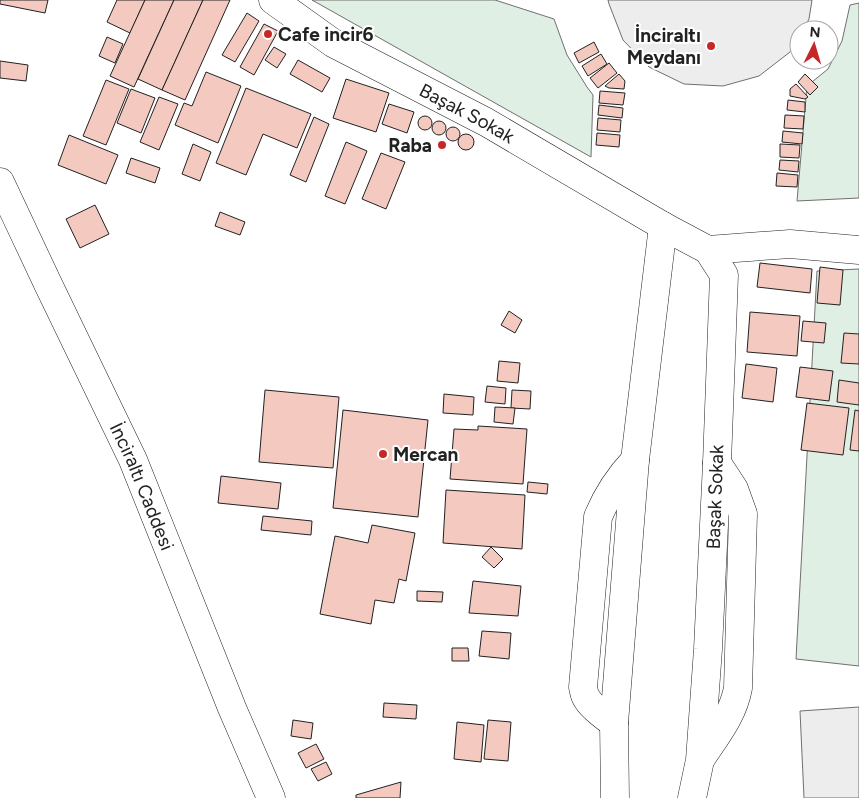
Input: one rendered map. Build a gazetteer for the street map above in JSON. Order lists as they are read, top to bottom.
{
  "streets": {
    "street": ["Başak Sokak", "İnciraltı Caddesi"]
  },
  "places": [
    "Cafe incir6",
    "İnciraltı Meydanı",
    "Raba",
    "Mercan"
  ],
  "north": "top"
}
